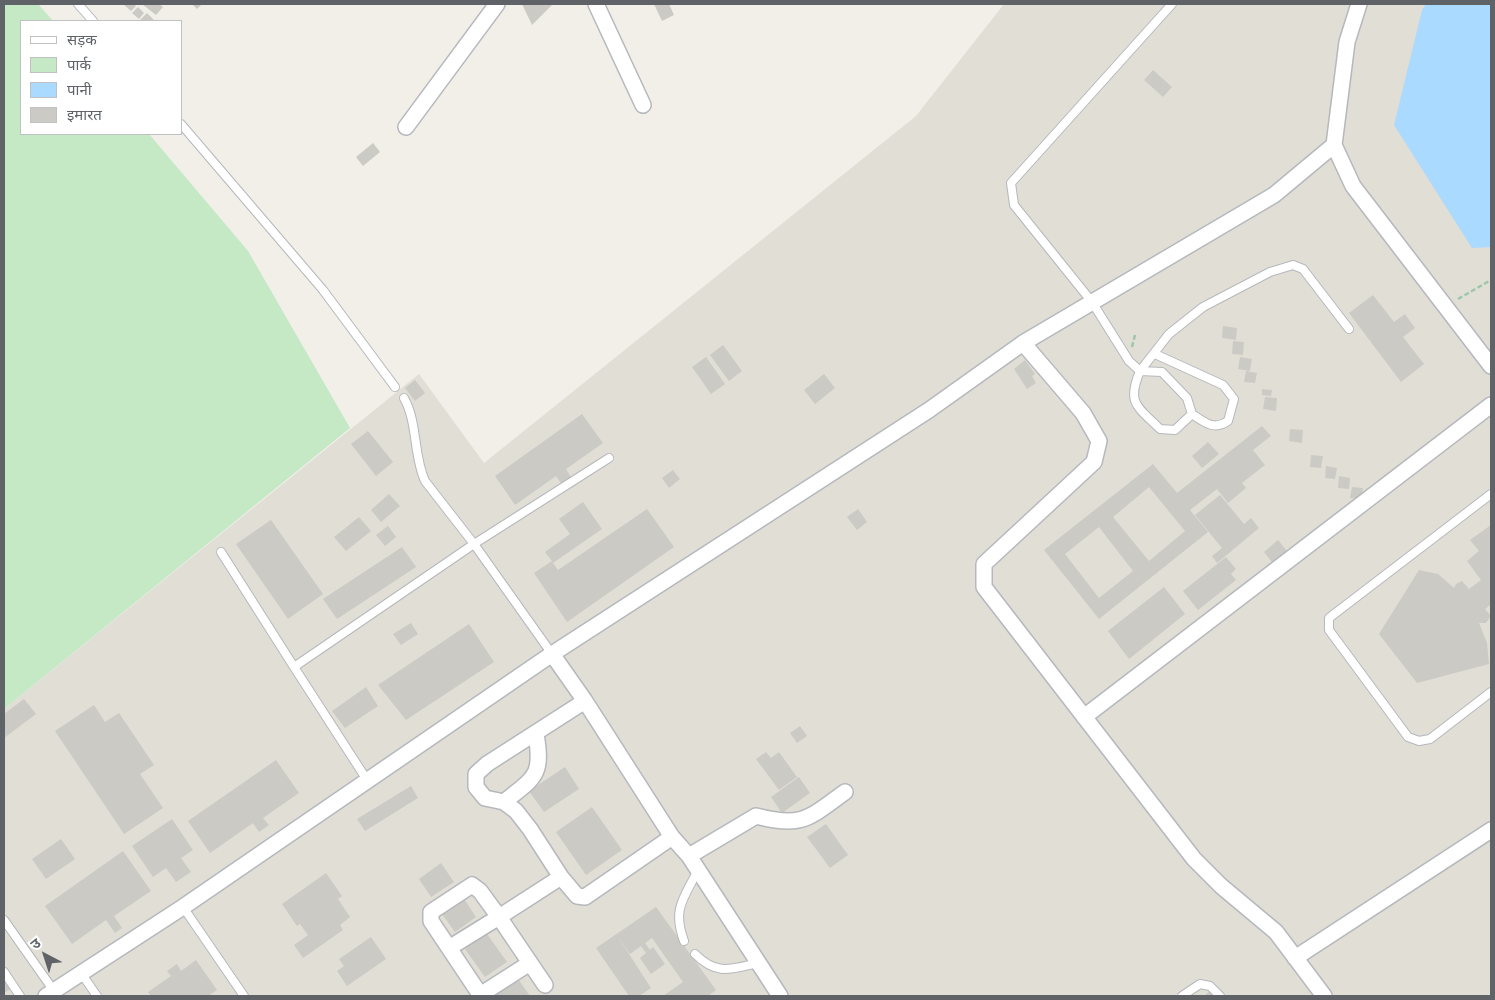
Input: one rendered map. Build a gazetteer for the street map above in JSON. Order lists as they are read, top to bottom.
{
  "legend": [
    "सड़क",
    "पार्क",
    "पानी",
    "इमारत"
  ],
  "north": "top left"
}
